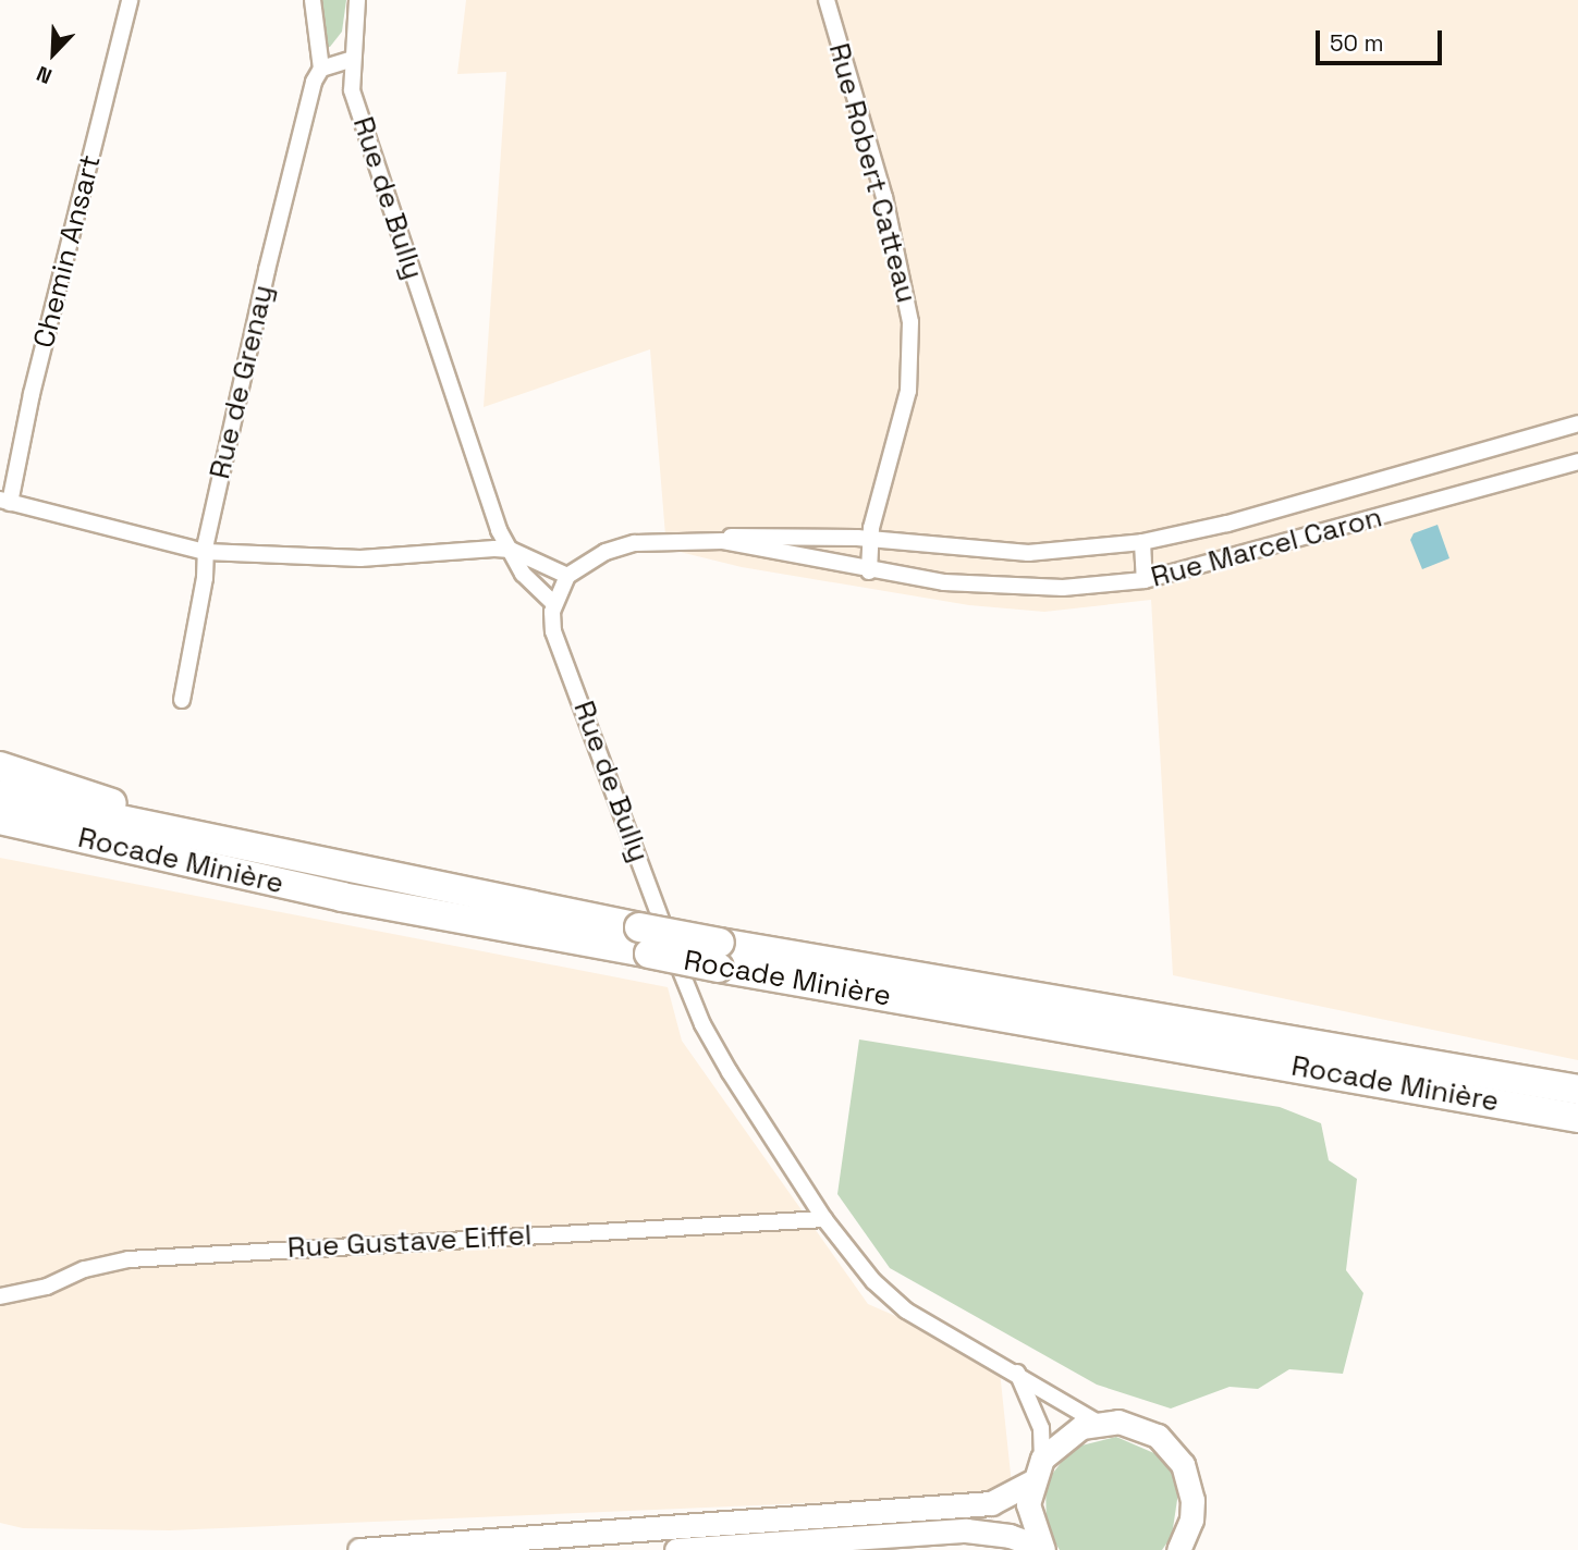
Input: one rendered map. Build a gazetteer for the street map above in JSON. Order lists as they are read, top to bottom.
{
  "streets": {
    "highway": ["Rocade Minière"],
    "street": [
      "Rue Robert Catteau",
      "Rue de Bully",
      "Chemin Ansart",
      "Rue de Grenay",
      "Rue Marcel Caron",
      "Rue Gustave Eiffel"
    ]
  },
  "crossings": [
    ["Rue Robert Catteau", "Rue Marcel Caron"],
    ["Rue de Bully", "Rue Gustave Eiffel"]
  ],
  "scale_bar": "50 m",
  "north": "bottom left"
}
